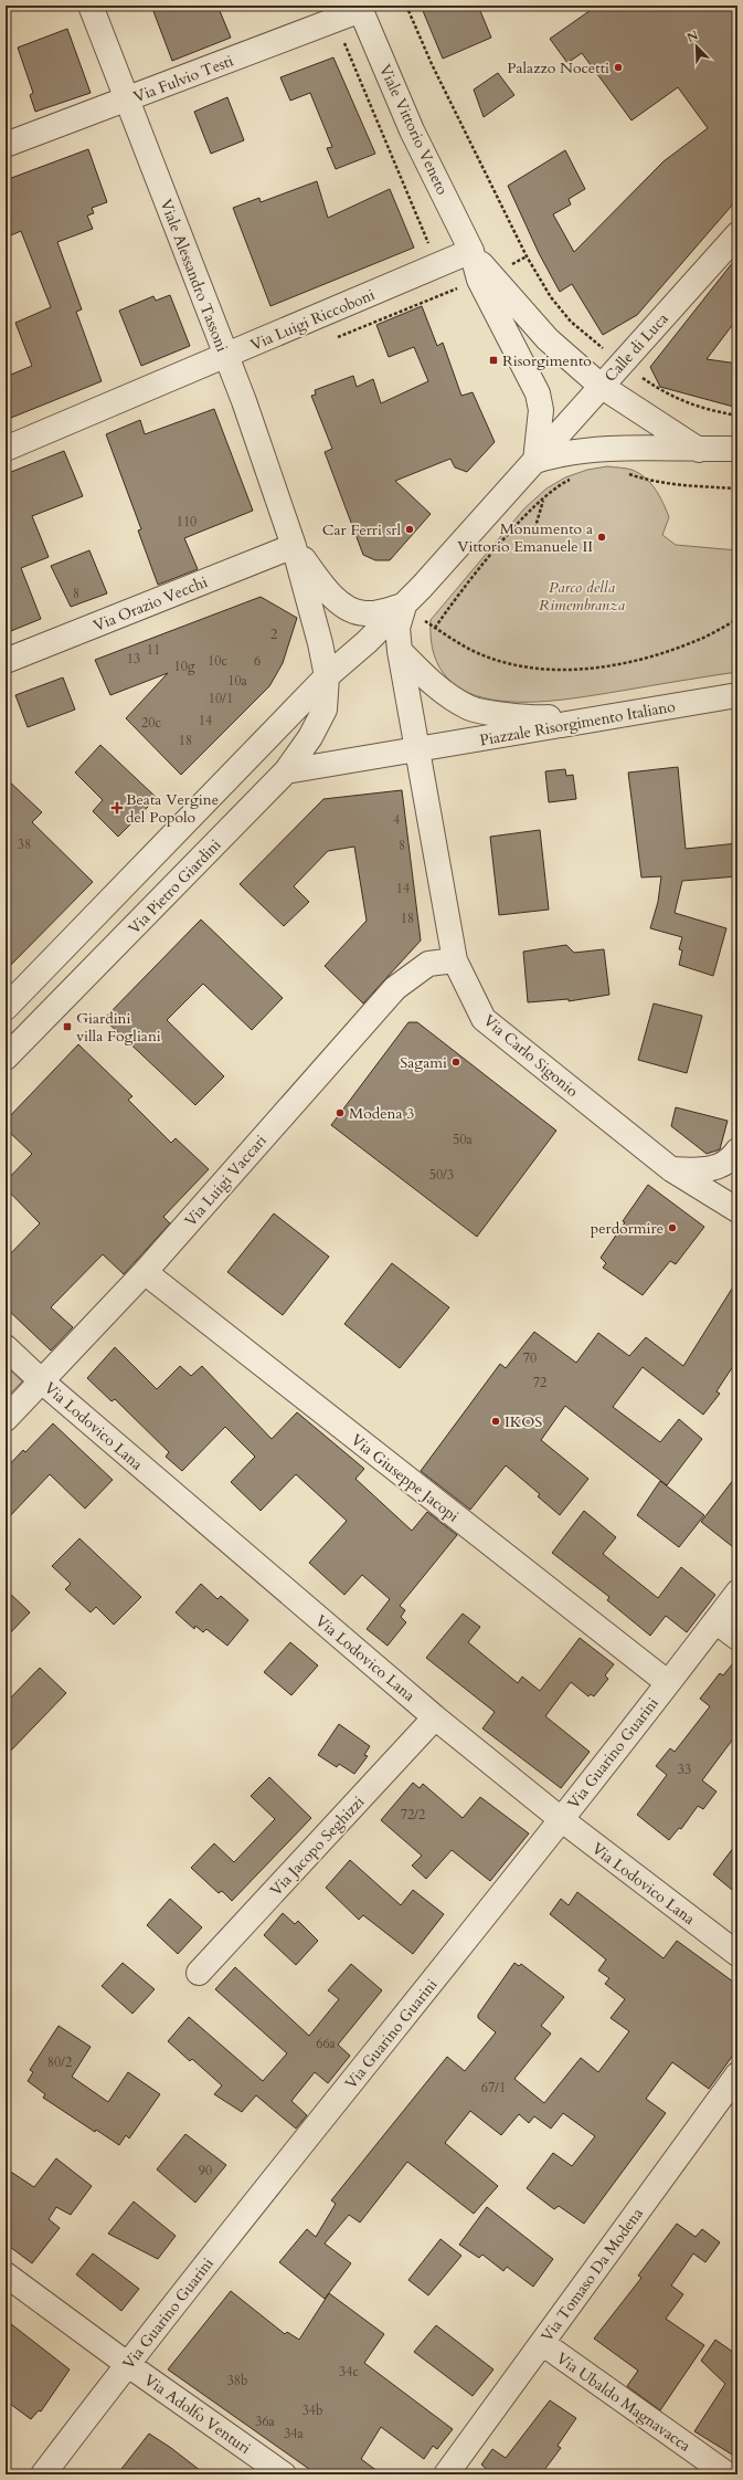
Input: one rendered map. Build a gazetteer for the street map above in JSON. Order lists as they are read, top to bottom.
{
  "streets": {
    "street": [
      "Via Fulvio Testi",
      "Viale Vittorio Veneto",
      "Viale Alessandro Tassoni",
      "Via Luigi Riccoboni",
      "Calle di Luca",
      "Via Orazio Vecchi",
      "Piazzale Risorgimento Italiano",
      "Via Pietro Giardini",
      "Via Carlo Sigonio",
      "Via Luigi Vaccari",
      "Via Lodovico Lana",
      "Via Giuseppe Jacopi",
      "Via Guarino Guarini",
      "Via Jacopo Seghizzi",
      "Via Tomaso Da Modena",
      "Via Ubaldo Magnavacca",
      "Via Adolfo Venturi"
    ]
  },
  "crossings": [
    ["Via Fulvio Testi", "Viale Vittorio Veneto"],
    ["Via Fulvio Testi", "Viale Alessandro Tassoni"],
    ["Viale Vittorio Veneto", "Via Luigi Riccoboni"],
    ["Viale Vittorio Veneto", "Calle di Luca"],
    ["Viale Alessandro Tassoni", "Via Luigi Riccoboni"],
    ["Viale Alessandro Tassoni", "Via Orazio Vecchi"],
    ["Viale Alessandro Tassoni", "Via Pietro Giardini"],
    ["Piazzale Risorgimento Italiano", "Via Pietro Giardini"],
    ["Piazzale Risorgimento Italiano", "Via Carlo Sigonio"],
    ["Via Carlo Sigonio", "Via Luigi Vaccari"],
    ["Via Luigi Vaccari", "Via Lodovico Lana"],
    ["Via Luigi Vaccari", "Via Giuseppe Jacopi"],
    ["Via Lodovico Lana", "Via Guarino Guarini"],
    ["Via Lodovico Lana", "Via Jacopo Seghizzi"],
    ["Via Giuseppe Jacopi", "Via Guarino Guarini"],
    ["Via Guarino Guarini", "Via Adolfo Venturi"],
    ["Via Tomaso Da Modena", "Via Ubaldo Magnavacca"]
  ],
  "parks": ["Parco della Rimembranza"],
  "places": {
    "other": [
      "Palazzo Nocetti",
      "Car Ferri srl",
      "Monumento a Vittorio Emanuele II",
      "Sagami",
      "Modena 3",
      "perdormire",
      "IKOS"
    ],
    "transit": ["Risorgimento", "Giardini villa Fogliani"],
    "health": ["Beata Vergine del Popolo"]
  },
  "house_numbers": [
    "110",
    "8",
    "2",
    "11",
    "13",
    "10c",
    "6",
    "10g",
    "10a",
    "10/1",
    "14",
    "20c",
    "18",
    "4",
    "38",
    "8",
    "14",
    "18",
    "50a",
    "50/3",
    "70",
    "72",
    "33",
    "72/2",
    "66a",
    "80/2",
    "67/1",
    "90",
    "34c",
    "38b",
    "34b",
    "36a",
    "34a"
  ],
  "north": "top left"
}
